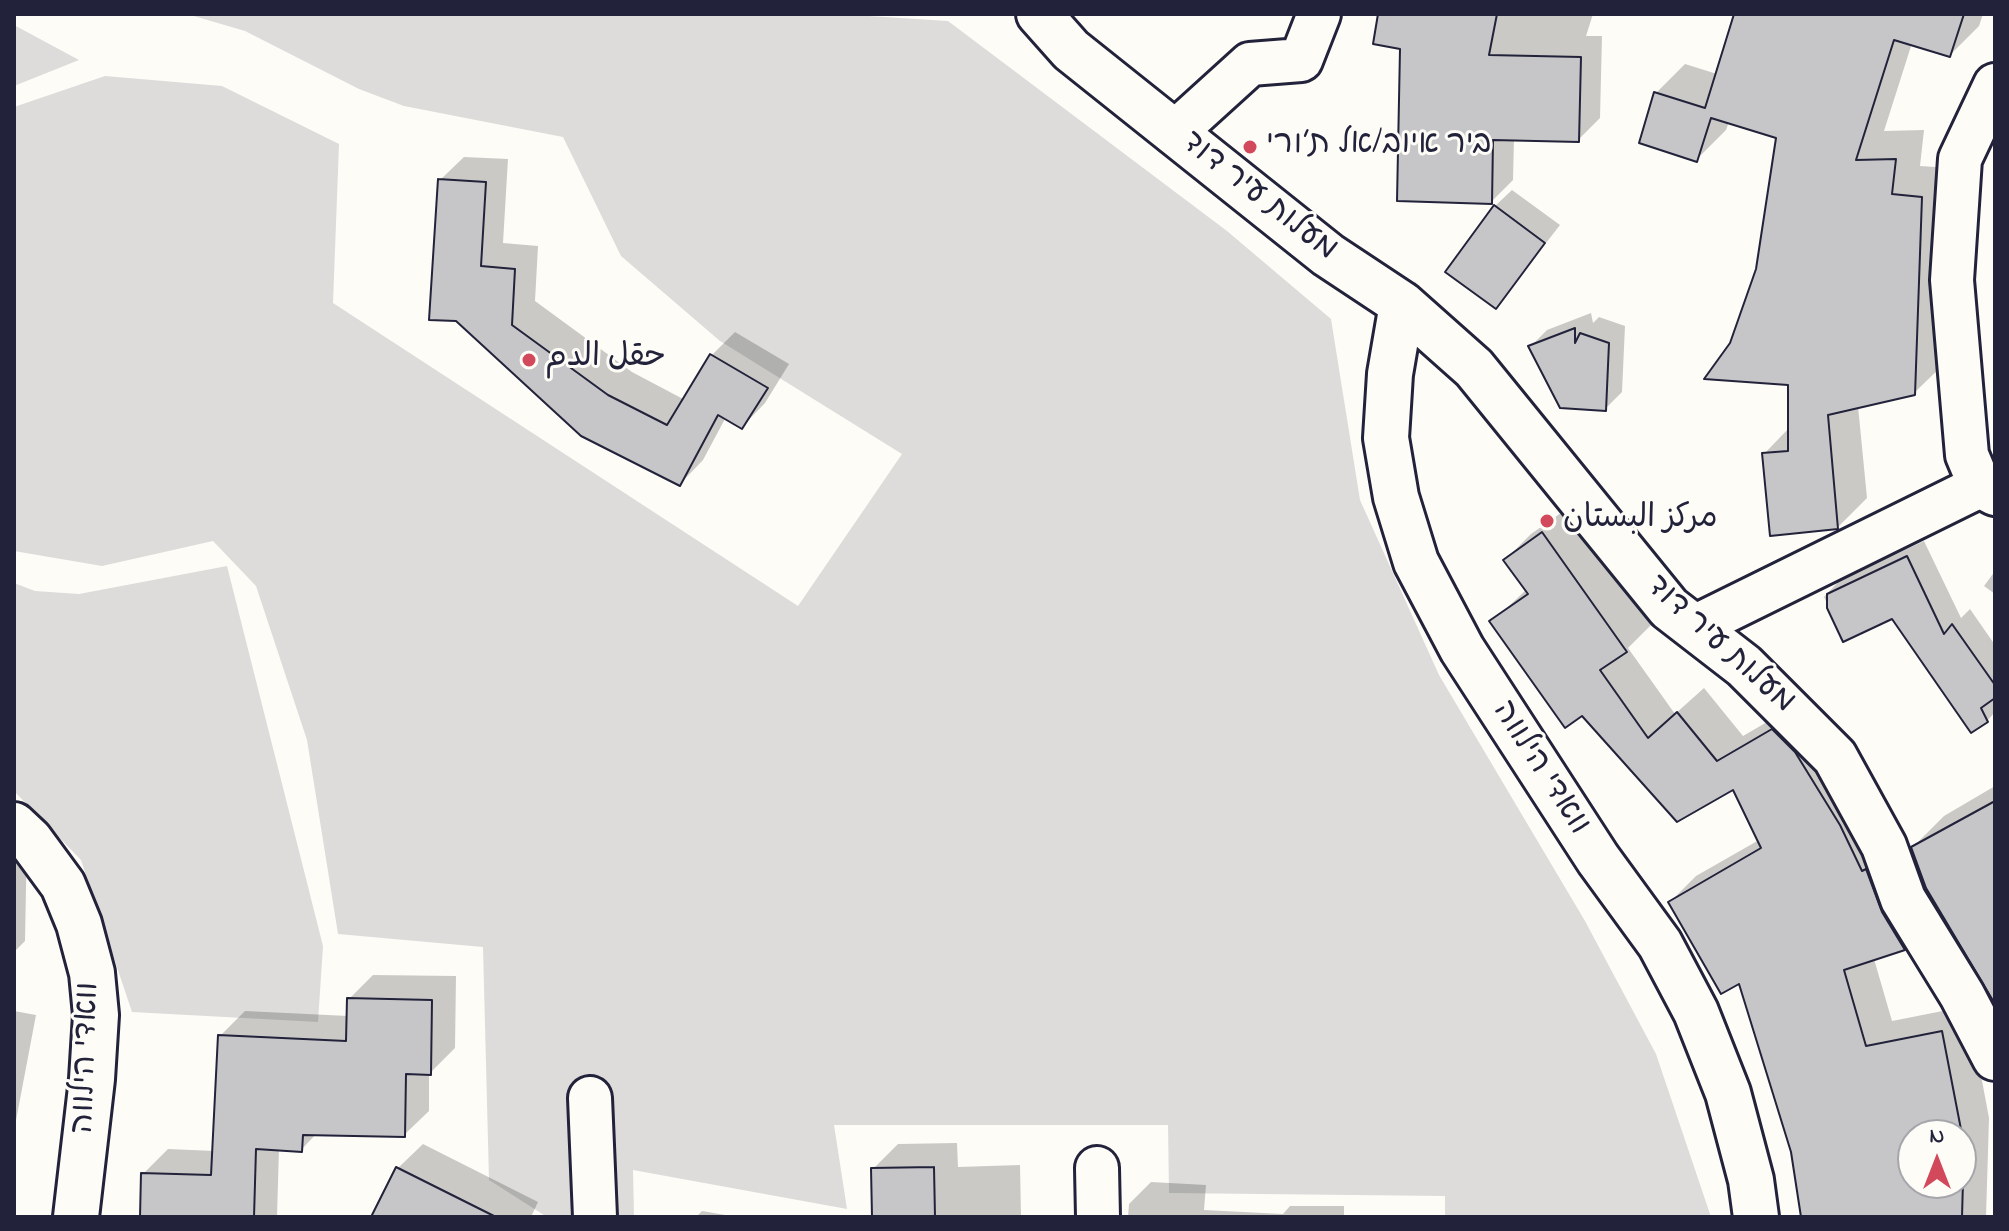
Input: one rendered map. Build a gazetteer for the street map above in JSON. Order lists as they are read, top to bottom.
{
  "streets": {
    "street": ["מעלות עיר דוד", "וואדי הילווה"]
  },
  "crossings": [
    ["מעלות עיר דוד", "וואדי הילווה"]
  ],
  "places": ["ביר איוב/אל ת׳ורי", "حقل الدم", "مركز البستان"],
  "north": "top"
}
